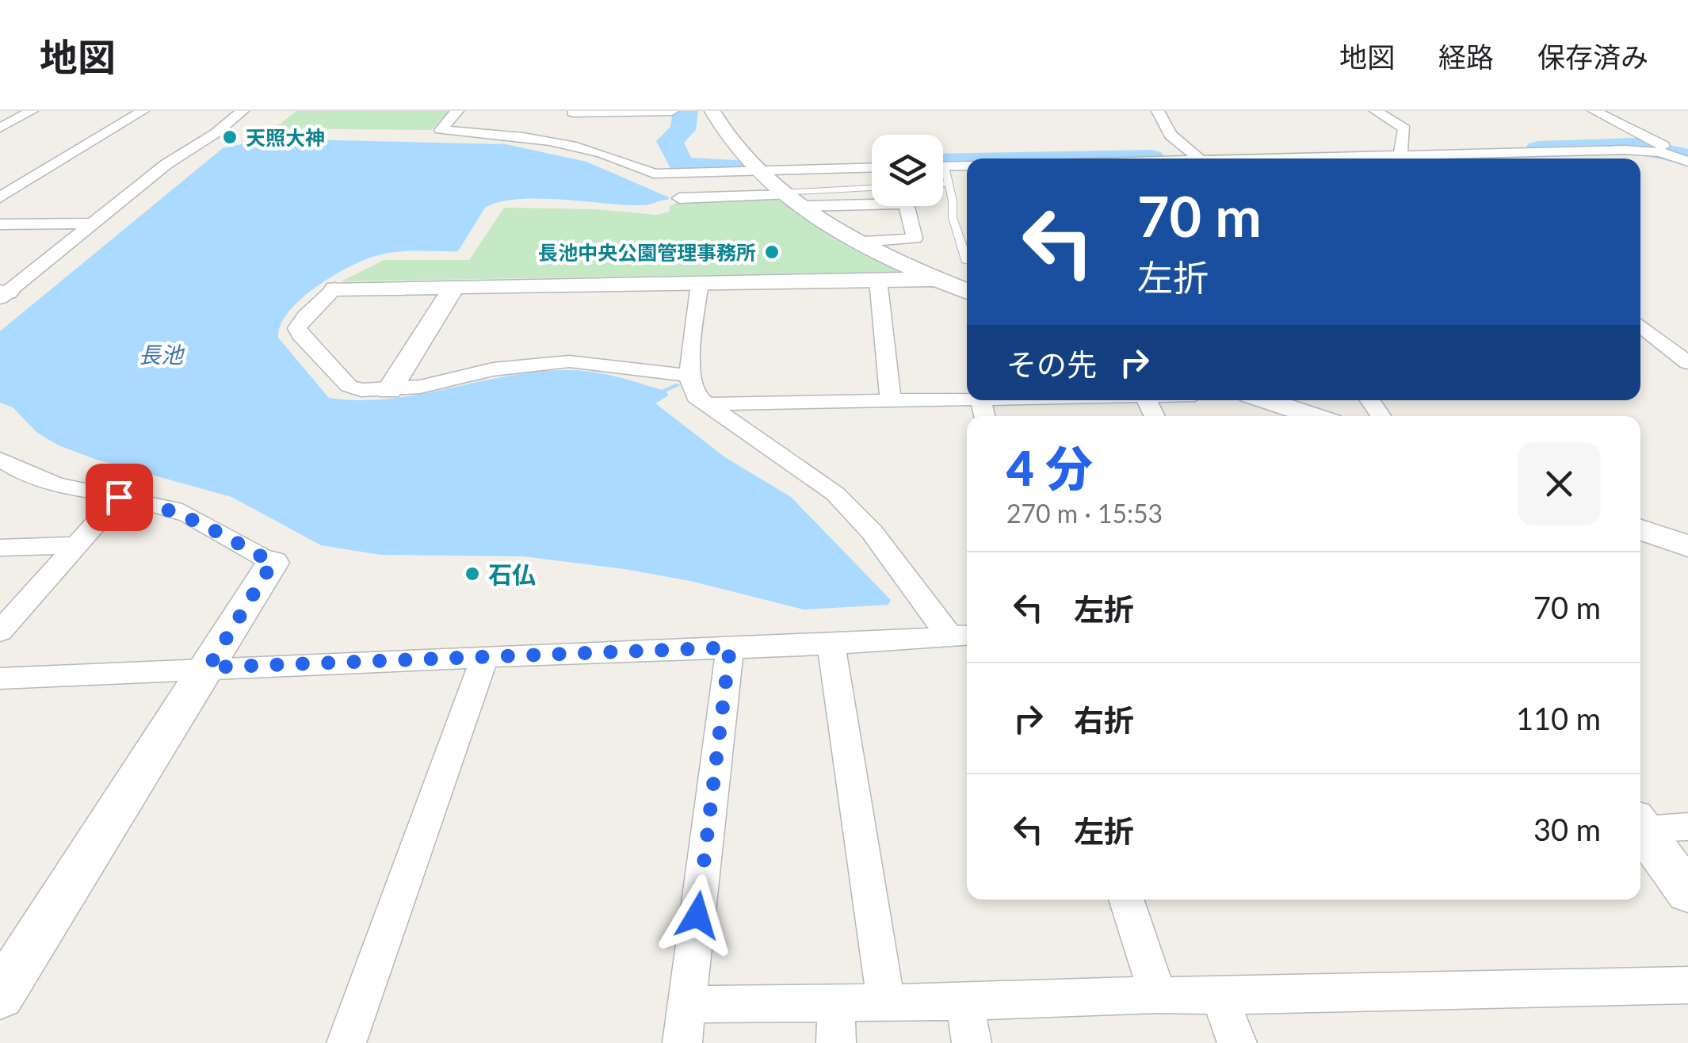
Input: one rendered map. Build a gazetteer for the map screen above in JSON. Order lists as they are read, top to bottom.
{
  "water": ["長池"],
  "places": ["天照大神", "長池中央公園管理事務所", "石仏"],
  "page": {
    "header": "地図",
    "nav": ["地図", "経路", "保存済み"],
    "turn": ["70 m", "左折"],
    "then": "その先",
    "heading": ["4 分", "270 m · 15:53"],
    "list": [
      {
        "name": "左折",
        "value": "70 m"
      },
      {
        "name": "右折",
        "value": "110 m"
      },
      {
        "name": "左折",
        "value": "30 m"
      }
    ]
  }
}
